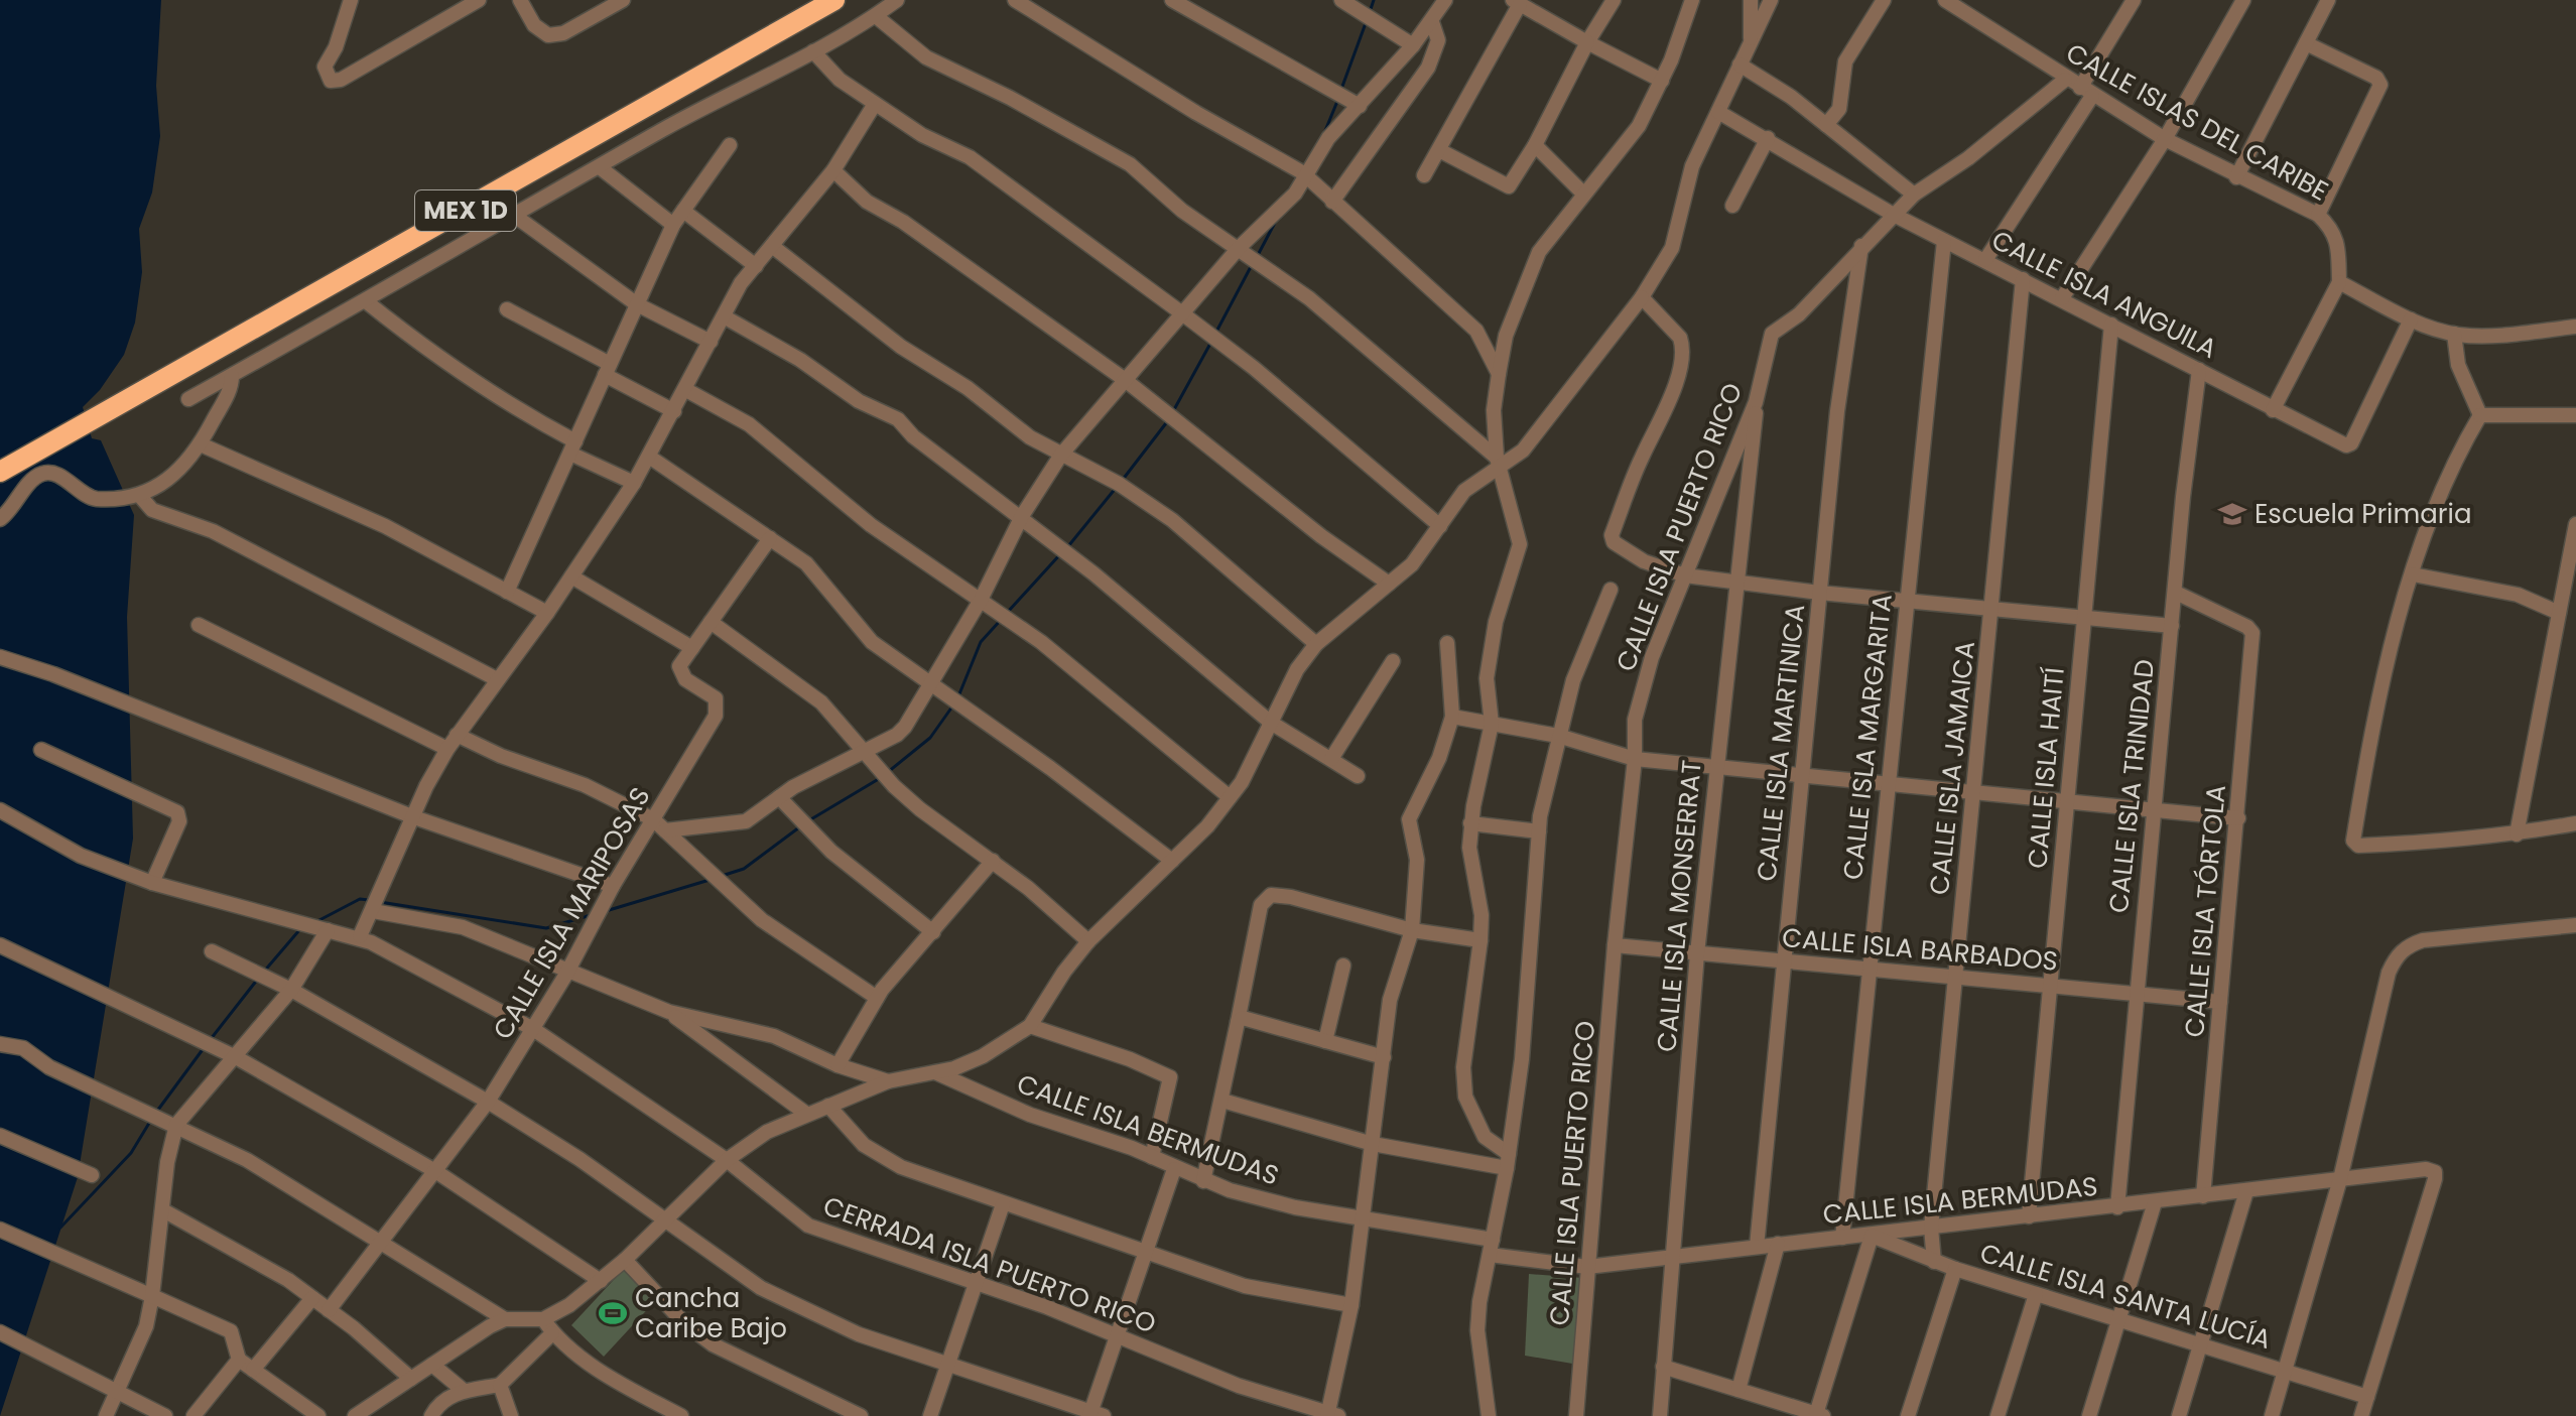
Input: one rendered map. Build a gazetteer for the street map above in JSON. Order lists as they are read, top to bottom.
{
  "streets": {
    "highway": ["MEX 1D"],
    "street": [
      "CALLE ISLAS DEL CARIBE",
      "CALLE ISLA ANGUILA",
      "CALLE ISLA PUERTO RICO",
      "CALLE ISLA MARGARITA",
      "CALLE ISLA MARTINICA",
      "CALLE ISLA JAMAICA",
      "CALLE ISLA HAITÍ",
      "CALLE ISLA TRINIDAD",
      "CALLE ISLA MONSERRAT",
      "CALLE ISLA TÓRTOLA",
      "CALLE ISLA MARIPOSAS",
      "CALLE ISLA BARBADOS",
      "CALLE ISLA BERMUDAS",
      "CERRADA ISLA PUERTO RICO",
      "CALLE ISLA SANTA LUCÍA"
    ]
  },
  "crossings": [
    ["CALLE ISLAS DEL CARIBE", "CALLE ISLA PUERTO RICO"],
    ["CALLE ISLA ANGUILA", "CALLE ISLA PUERTO RICO"],
    ["CALLE ISLA ANGUILA", "CALLE ISLA MARGARITA"],
    ["CALLE ISLA ANGUILA", "CALLE ISLA JAMAICA"],
    ["CALLE ISLA ANGUILA", "CALLE ISLA HAITÍ"],
    ["CALLE ISLA ANGUILA", "CALLE ISLA TRINIDAD"],
    ["CALLE ISLA PUERTO RICO", "CALLE ISLA MARTINICA"],
    ["CALLE ISLA PUERTO RICO", "CALLE ISLA MONSERRAT"],
    ["CALLE ISLA PUERTO RICO", "CALLE ISLA BARBADOS"],
    ["CALLE ISLA PUERTO RICO", "CALLE ISLA BERMUDAS"],
    ["CALLE ISLA MARGARITA", "CALLE ISLA BARBADOS"],
    ["CALLE ISLA MARGARITA", "CALLE ISLA BERMUDAS"],
    ["CALLE ISLA MARTINICA", "CALLE ISLA BARBADOS"],
    ["CALLE ISLA MARTINICA", "CALLE ISLA BERMUDAS"],
    ["CALLE ISLA JAMAICA", "CALLE ISLA BARBADOS"],
    ["CALLE ISLA JAMAICA", "CALLE ISLA BERMUDAS"],
    ["CALLE ISLA JAMAICA", "CALLE ISLA SANTA LUCÍA"],
    ["CALLE ISLA HAITÍ", "CALLE ISLA BARBADOS"],
    ["CALLE ISLA HAITÍ", "CALLE ISLA BERMUDAS"],
    ["CALLE ISLA TRINIDAD", "CALLE ISLA TÓRTOLA"],
    ["CALLE ISLA TRINIDAD", "CALLE ISLA BARBADOS"],
    ["CALLE ISLA TRINIDAD", "CALLE ISLA BERMUDAS"],
    ["CALLE ISLA MONSERRAT", "CALLE ISLA BARBADOS"],
    ["CALLE ISLA MONSERRAT", "CALLE ISLA BERMUDAS"],
    ["CALLE ISLA TÓRTOLA", "CALLE ISLA BARBADOS"],
    ["CALLE ISLA TÓRTOLA", "CALLE ISLA BERMUDAS"],
    ["CALLE ISLA MARIPOSAS", "CERRADA ISLA PUERTO RICO"],
    ["CALLE ISLA BERMUDAS", "CALLE ISLA SANTA LUCÍA"]
  ],
  "places": {
    "school or university": ["Escuela Primaria"],
    "sports": ["Cancha Caribe Bajo"]
  }
}
